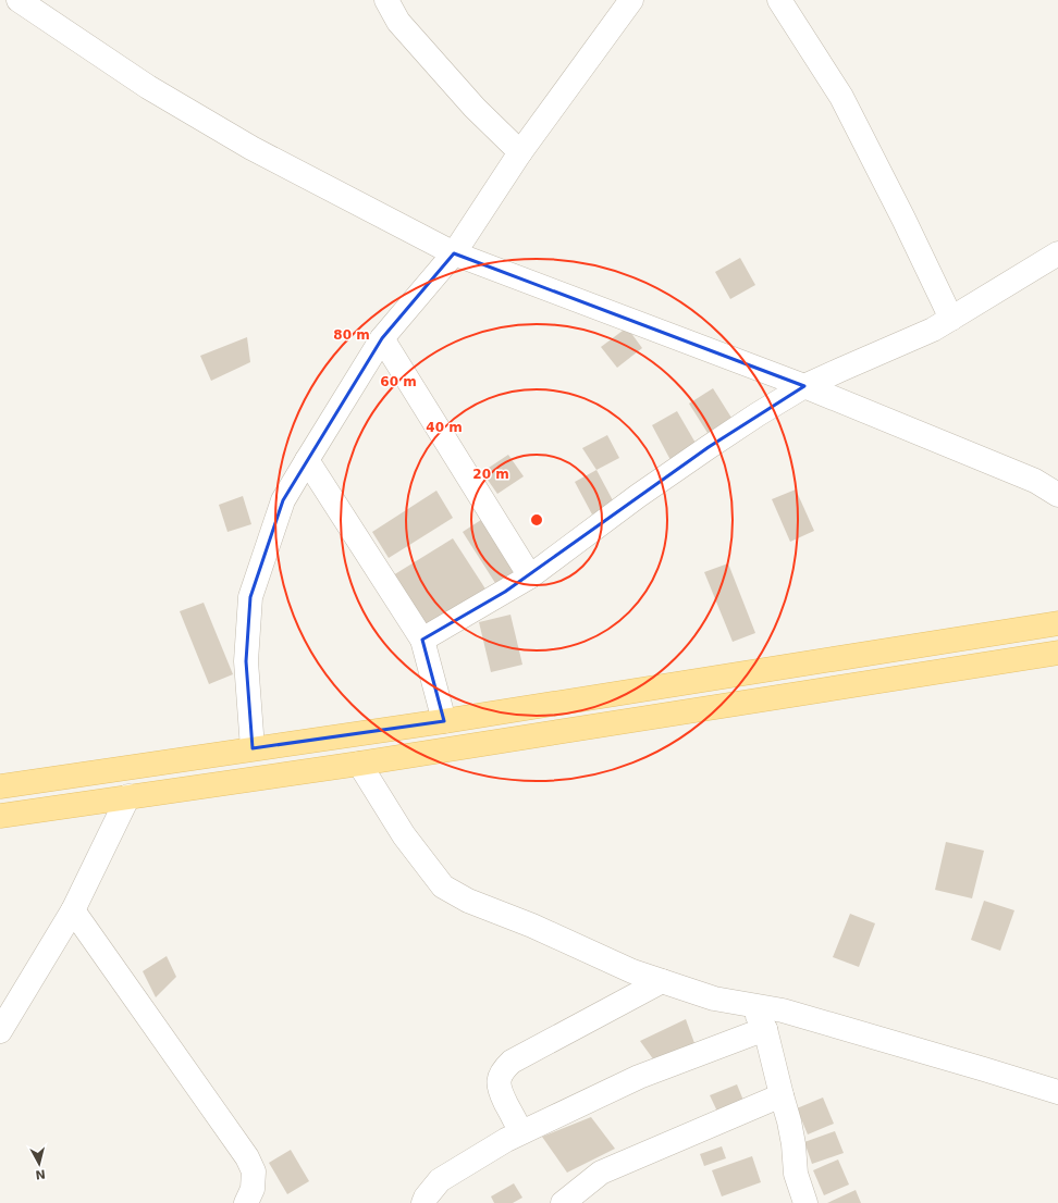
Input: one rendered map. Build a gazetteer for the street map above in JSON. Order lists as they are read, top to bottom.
{
  "north": "bottom",
  "rings": [
    "80 m",
    "60 m",
    "40 m",
    "20 m"
  ]
}
